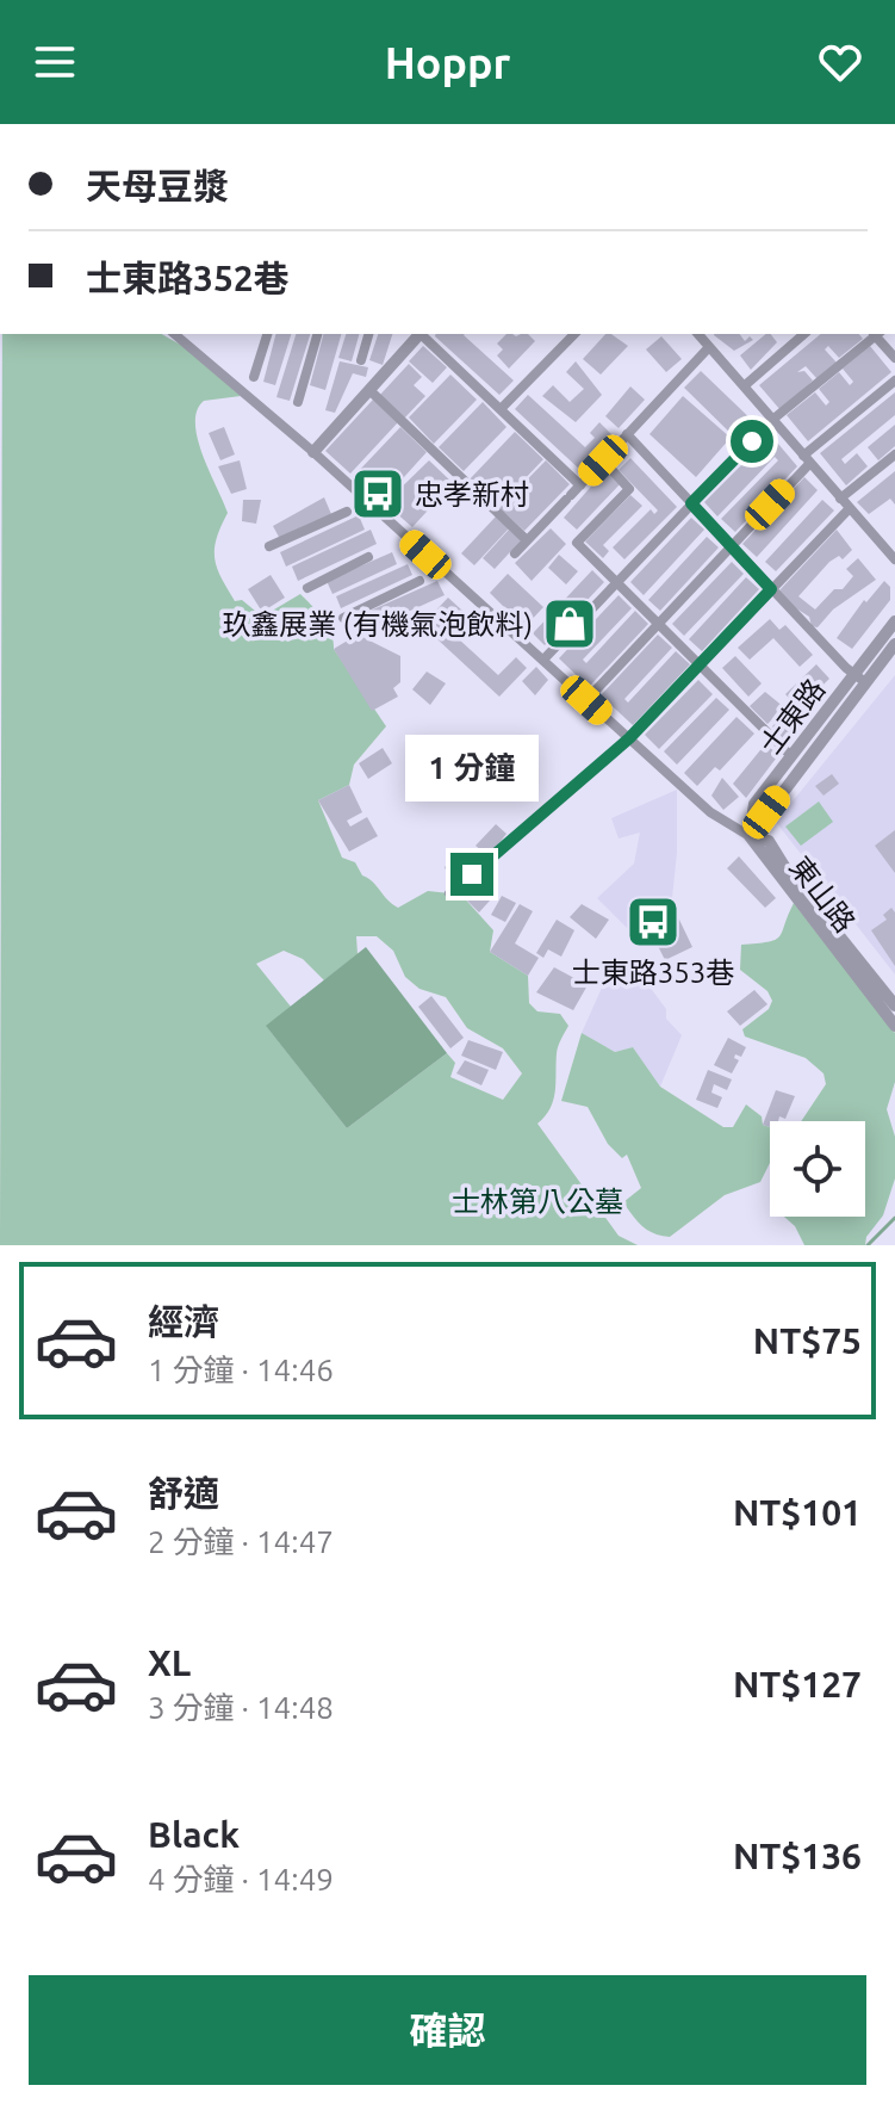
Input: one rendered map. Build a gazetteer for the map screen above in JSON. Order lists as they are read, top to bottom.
{
  "streets": {
    "street": ["士東路", "東山路"]
  },
  "crossings": [
    ["士東路", "東山路"]
  ],
  "parks": ["士林第八公墓"],
  "places": {
    "bus stop": ["忠孝新村", "士東路353巷"],
    "shop": ["玖鑫展業 (有機氣泡飲料)"]
  },
  "page": {
    "header": "Hoppr",
    "banner": ["天母豆漿", "士東路352巷"],
    "bubble": "1 分鐘",
    "list": [
      {
        "name": "經濟",
        "note": "1 分鐘 · 14:46",
        "value": "NT$75"
      },
      {
        "name": "舒適",
        "note": "2 分鐘 · 14:47",
        "value": "NT$101"
      },
      {
        "name": "XL",
        "note": "3 分鐘 · 14:48",
        "value": "NT$127"
      },
      {
        "name": "Black",
        "note": "4 分鐘 · 14:49",
        "value": "NT$136"
      }
    ],
    "buttons": "確認"
  }
}
